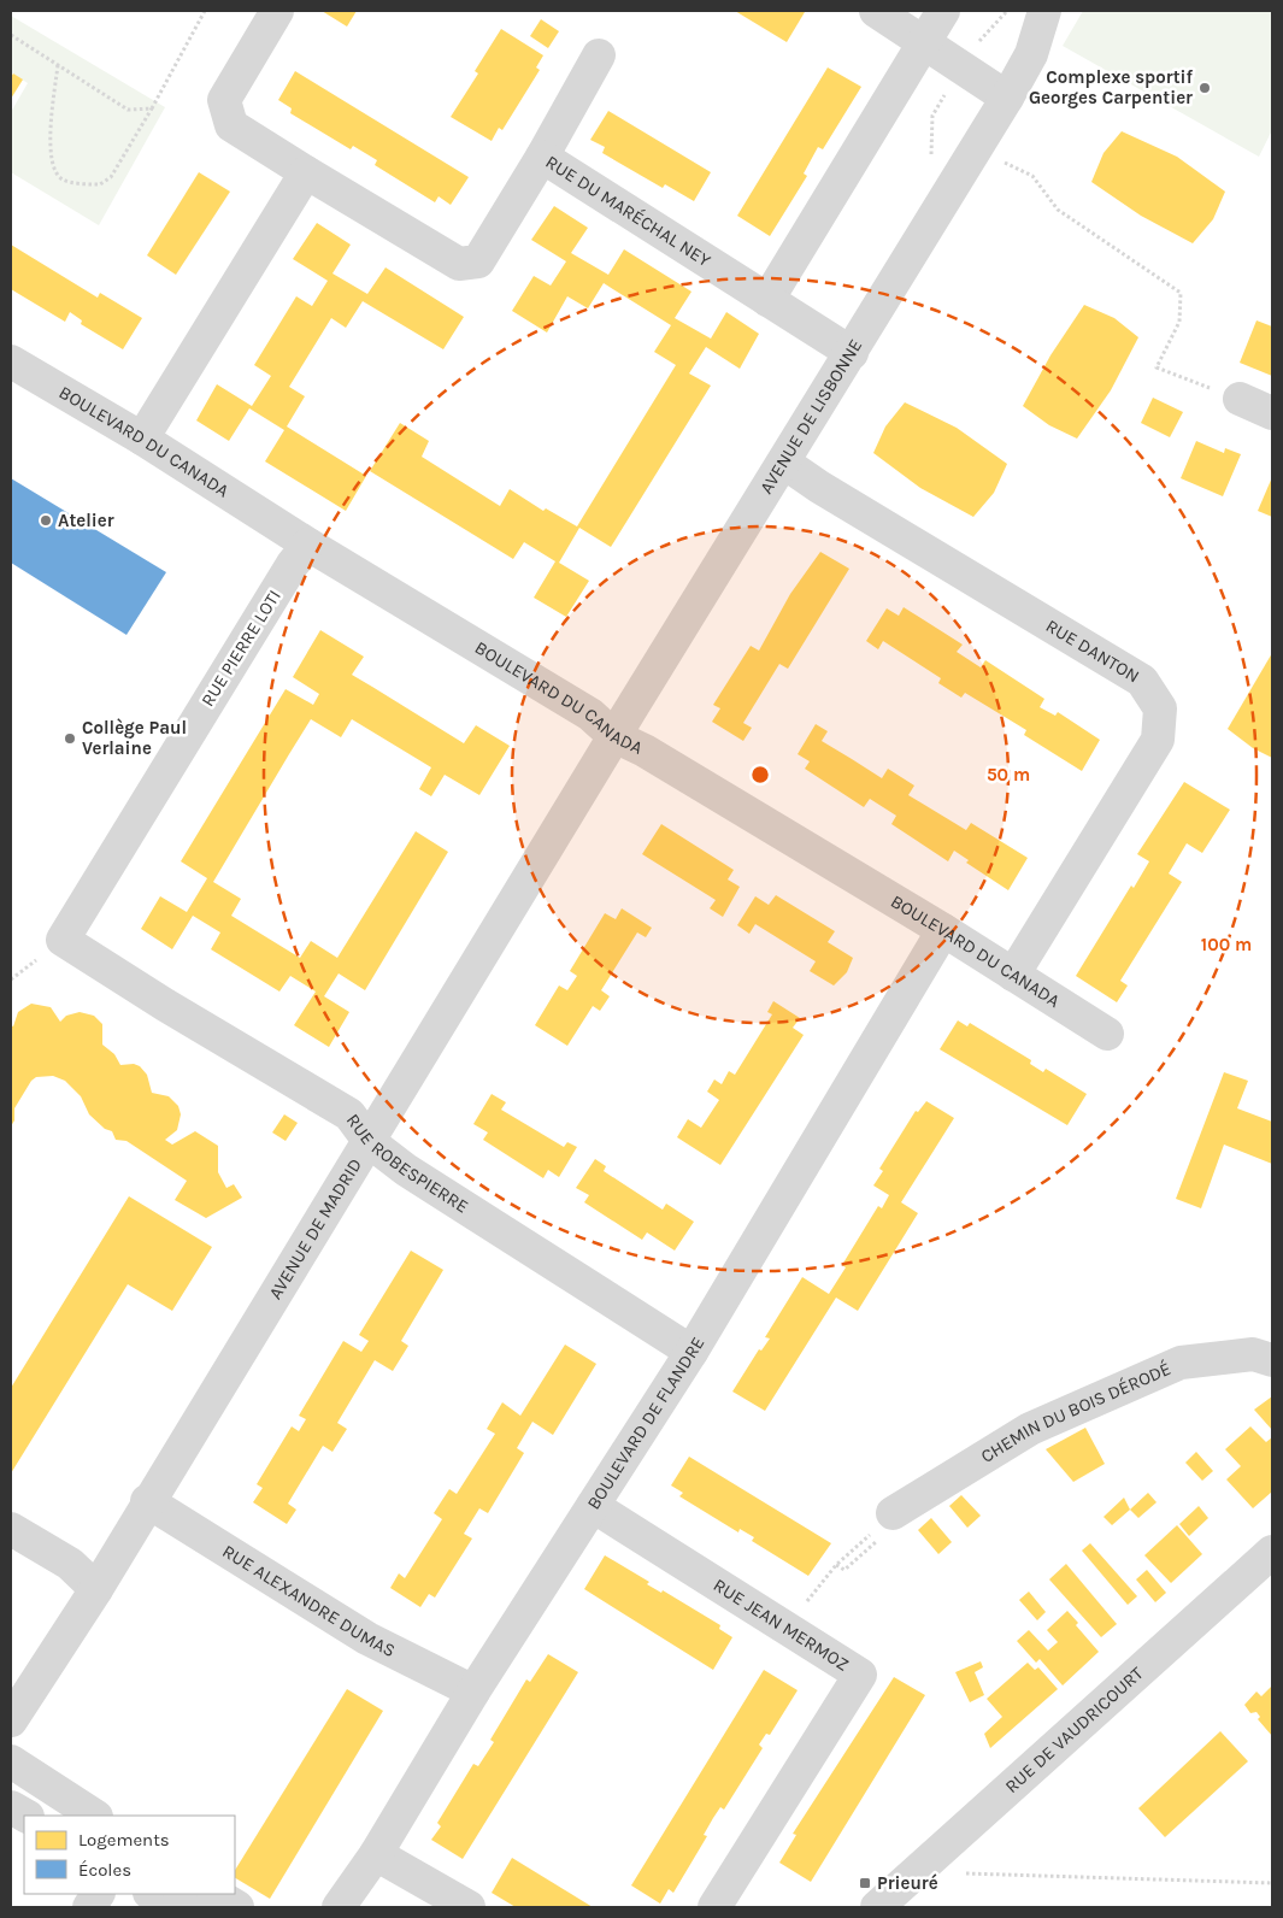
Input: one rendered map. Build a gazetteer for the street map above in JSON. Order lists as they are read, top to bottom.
{
  "streets": {
    "street": [
      "RUE DU MARÉCHAL NEY",
      "AVENUE DE LISBONNE",
      "BOULEVARD DU CANADA",
      "RUE PIERRE LOTI",
      "RUE DANTON",
      "RUE ROBESPIERRE",
      "AVENUE DE MADRID",
      "CHEMIN DU BOIS DÉRODÉ",
      "BOULEVARD DE FLANDRE",
      "RUE ALEXANDRE DUMAS",
      "RUE JEAN MERMOZ",
      "RUE DE VAUDRICOURT"
    ]
  },
  "crossings": [
    ["RUE DU MARÉCHAL NEY", "AVENUE DE LISBONNE"],
    ["AVENUE DE LISBONNE", "BOULEVARD DU CANADA"],
    ["AVENUE DE LISBONNE", "RUE DANTON"],
    ["AVENUE DE LISBONNE", "AVENUE DE MADRID"],
    ["BOULEVARD DU CANADA", "RUE PIERRE LOTI"],
    ["BOULEVARD DU CANADA", "RUE DANTON"],
    ["BOULEVARD DU CANADA", "AVENUE DE MADRID"],
    ["BOULEVARD DU CANADA", "BOULEVARD DE FLANDRE"],
    ["RUE PIERRE LOTI", "RUE ROBESPIERRE"],
    ["RUE ROBESPIERRE", "AVENUE DE MADRID"],
    ["RUE ROBESPIERRE", "BOULEVARD DE FLANDRE"],
    ["AVENUE DE MADRID", "RUE ALEXANDRE DUMAS"],
    ["BOULEVARD DE FLANDRE", "RUE ALEXANDRE DUMAS"],
    ["BOULEVARD DE FLANDRE", "RUE JEAN MERMOZ"]
  ],
  "places": {
    "other": ["Complexe sportif Georges Carpentier", "Atelier", "Collège Paul Verlaine"],
    "transit": ["Prieuré"]
  },
  "legend": ["Logements", "Écoles"],
  "rings": ["50 m", "100 m"]
}
